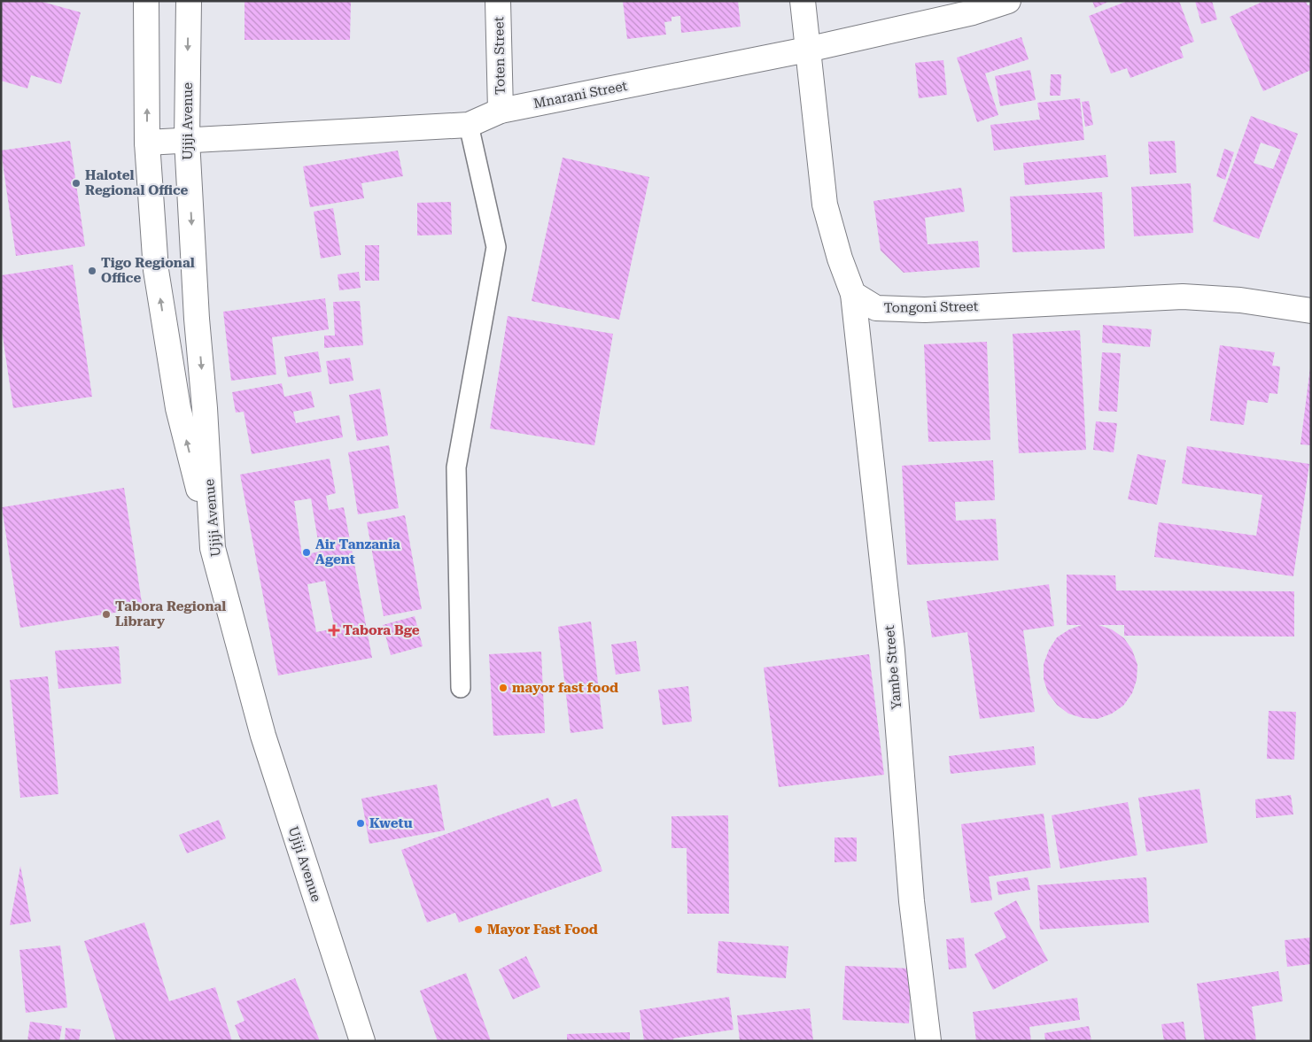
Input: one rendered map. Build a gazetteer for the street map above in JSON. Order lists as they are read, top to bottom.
{
  "streets": {
    "main road": [
      "Toten Street",
      "Mnarani Street",
      "Ujiji Avenue",
      "Tongoni Street",
      "Yambe Street"
    ]
  },
  "crossings": [
    ["Toten Street", "Mnarani Street"],
    ["Mnarani Street", "Ujiji Avenue"],
    ["Tongoni Street", "Yambe Street"]
  ],
  "places": {
    "other": [
      "Halotel Regional Office",
      "Tigo Regional Office",
      "Air Tanzania Agent",
      "Tabora Regional Library",
      "mayor fast food",
      "Kwetu",
      "Mayor Fast Food"
    ],
    "health": ["Tabora Bge"]
  }
}
